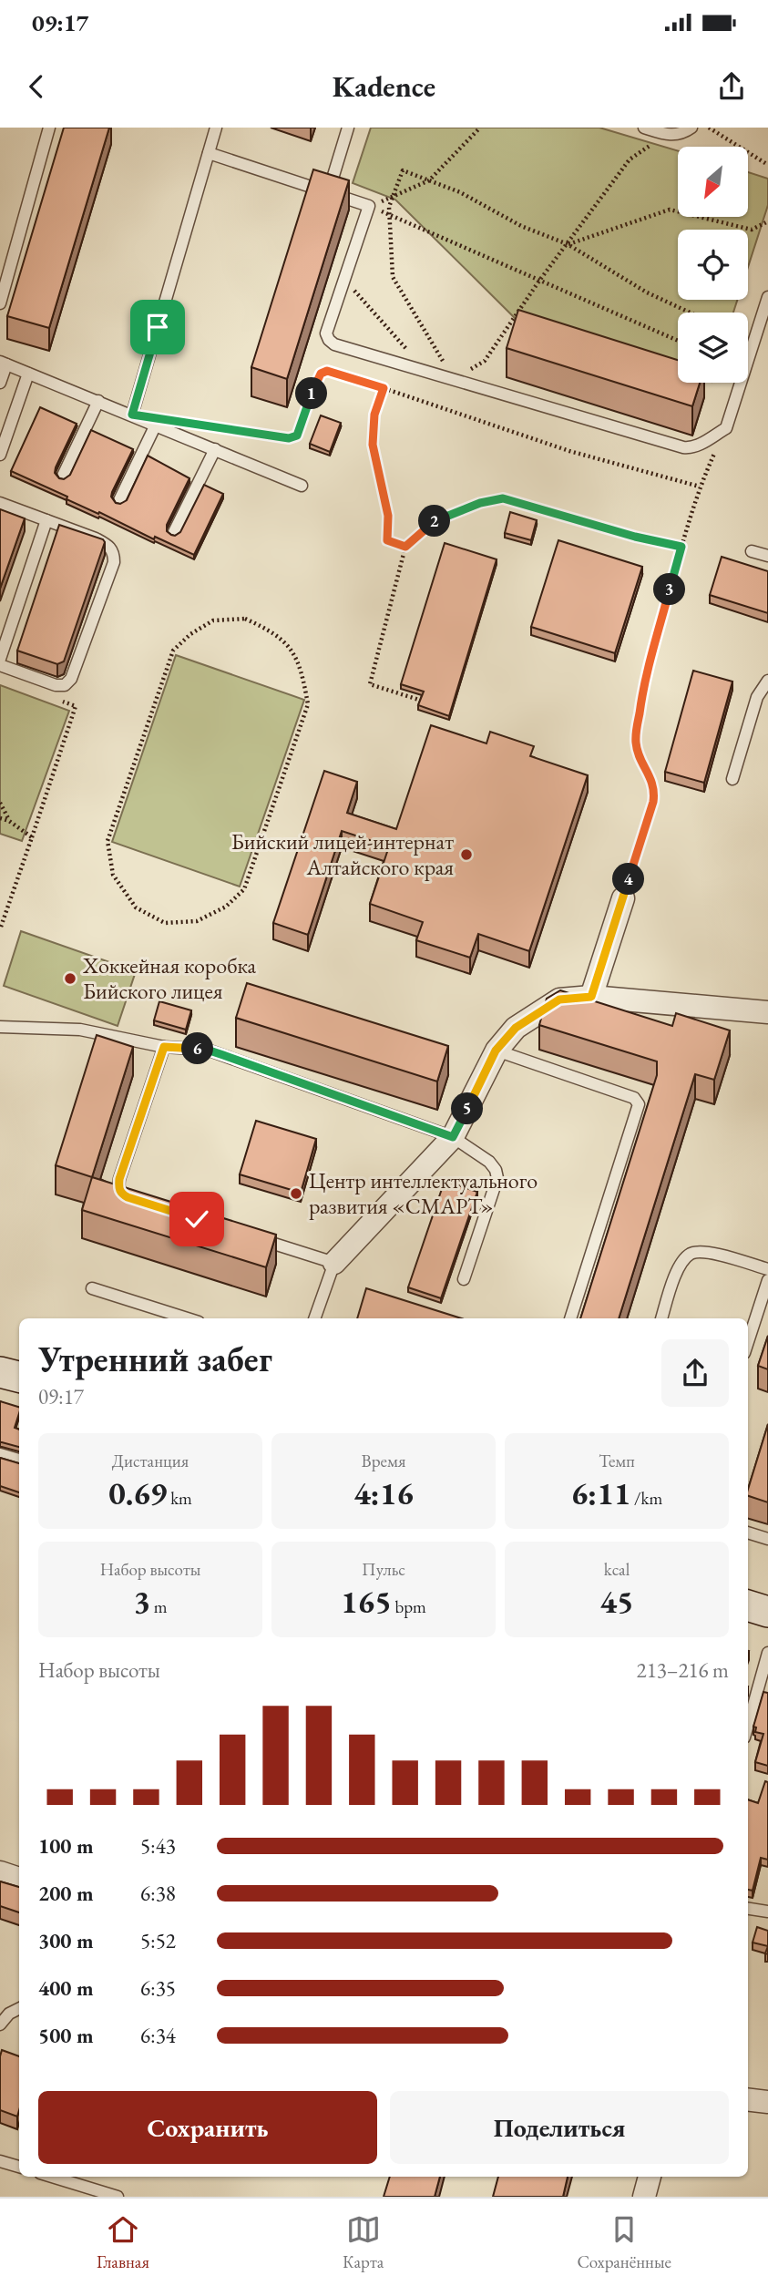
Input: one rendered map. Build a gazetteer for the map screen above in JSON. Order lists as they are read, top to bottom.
{
  "places": ["Бийский лицей-интернат Алтайского края", "Хоккейная коробка Бийского лицея", "Центр интеллектуального развития «СМАРТ»"],
  "north": "bottom left",
  "page": {
    "status": "09:17",
    "header": "Kadence",
    "pins": [
      "1",
      "2",
      "3",
      "4",
      "6",
      "5"
    ],
    "heading": ["Утренний забег", "09:17"],
    "stats": [
      ["Дистанция", "0.69 km"],
      ["Время", "4:16"],
      ["Темп", "6:11 /km"],
      ["Набор высоты", "3 m"],
      ["Пульс", "165 bpm"],
      ["kcal", "45"]
    ],
    "chart": ["Набор высоты", "213–216 m"],
    "list": [
      {
        "name": "100 m",
        "note": "5:43"
      },
      {
        "name": "200 m",
        "note": "6:38"
      },
      {
        "name": "300 m",
        "note": "5:52"
      },
      {
        "name": "400 m",
        "note": "6:35"
      },
      {
        "name": "500 m",
        "note": "6:34"
      }
    ],
    "buttons": ["Сохранить", "Поделиться"],
    "tabs": ["Главная", "Карта", "Сохранённые"]
  }
}
